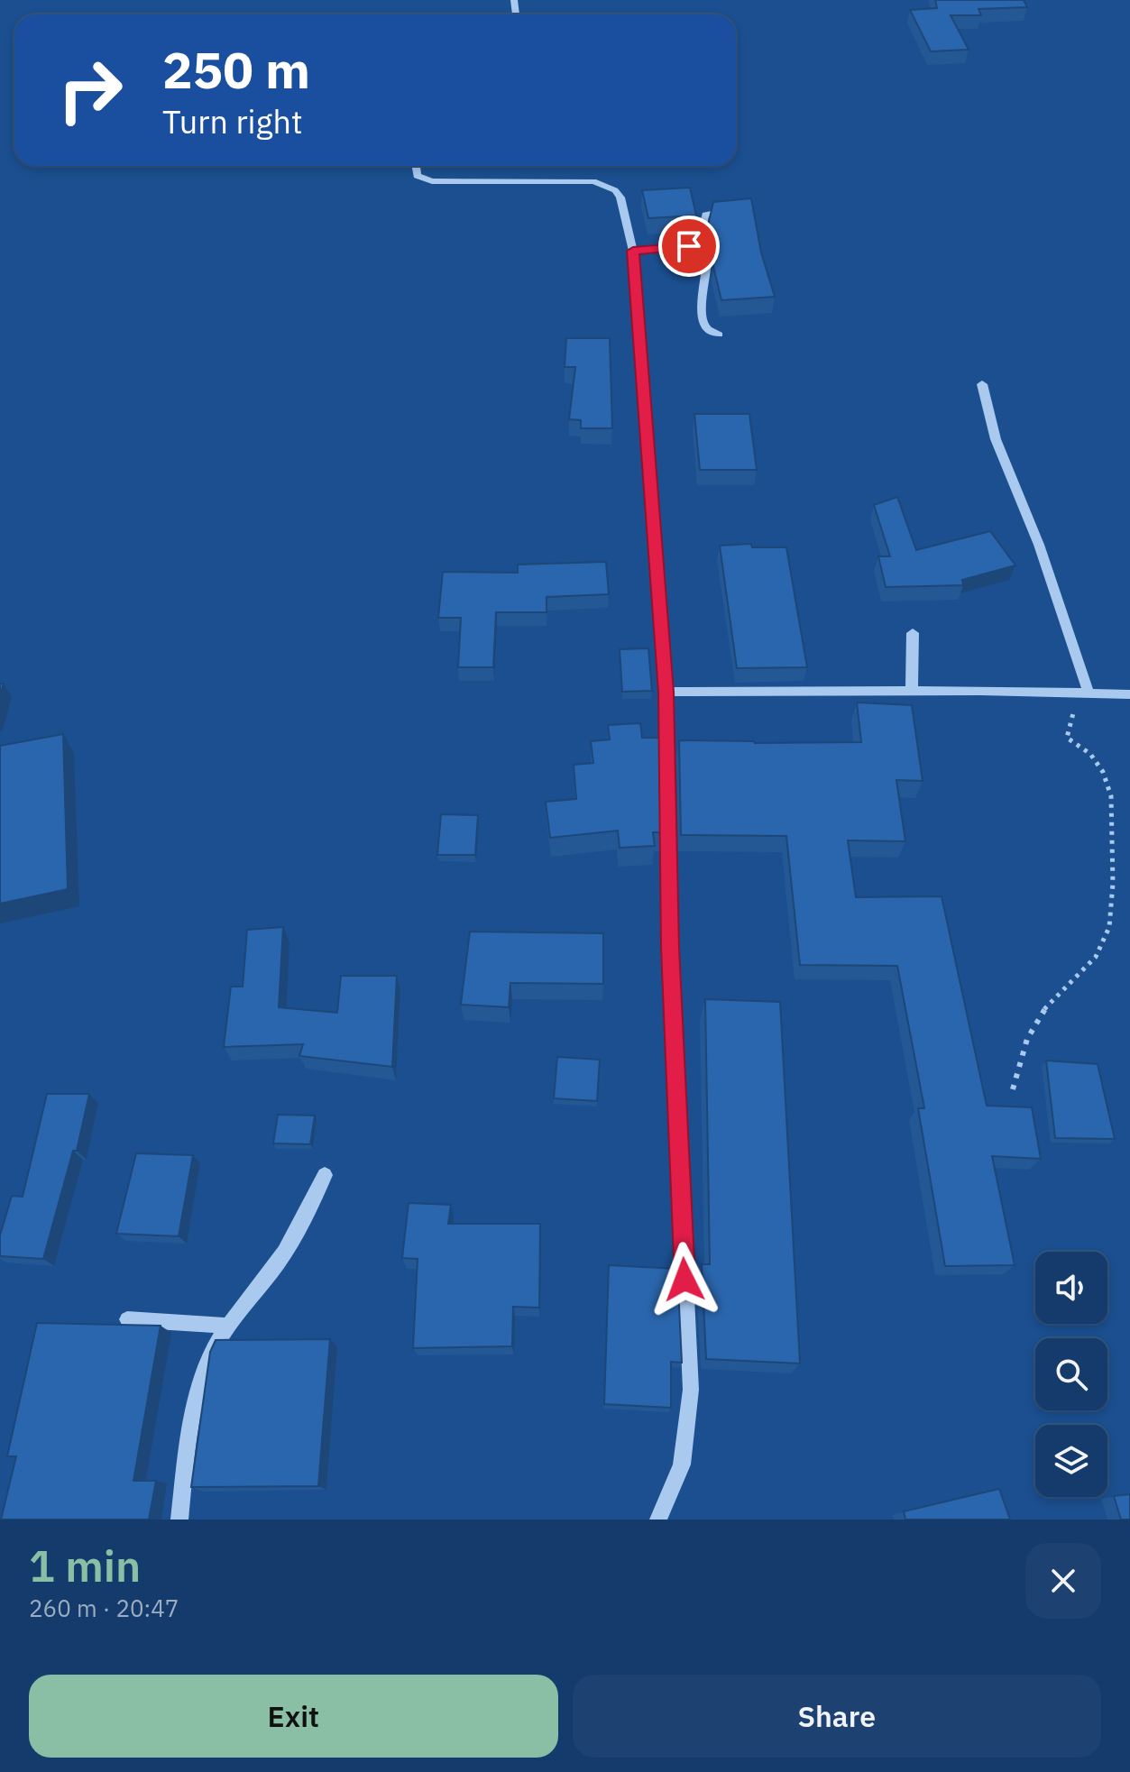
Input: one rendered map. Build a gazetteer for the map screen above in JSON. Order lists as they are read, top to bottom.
{
  "page": {
    "turn": ["250 m", "Turn right"],
    "heading": ["1 min", "260 m · 20:47"],
    "buttons": ["Exit", "Share"]
  }
}
